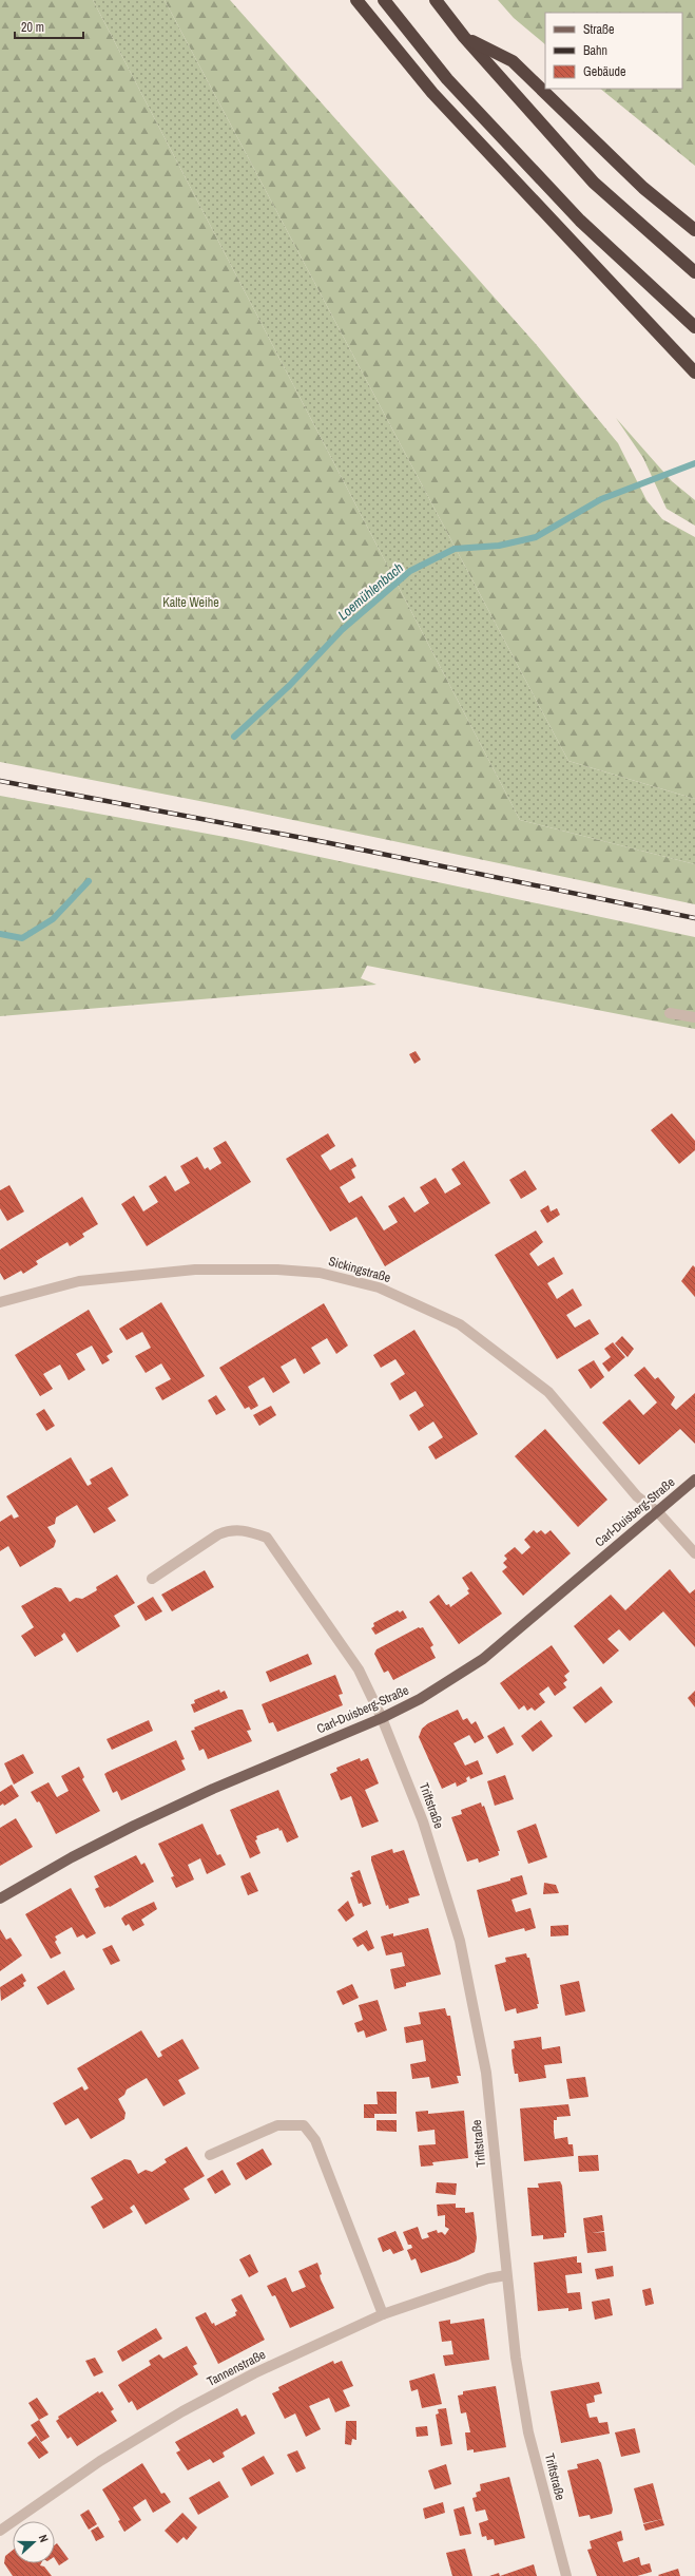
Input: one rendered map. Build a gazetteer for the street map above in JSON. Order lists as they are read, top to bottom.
{
  "streets": {
    "main road": ["Carl-Duisberg-Straße"],
    "street": ["Sickingstraße", "Triftstraße", "Tannenstraße"]
  },
  "crossings": [
    ["Sickingstraße", "Carl-Duisberg-Straße"],
    ["Carl-Duisberg-Straße", "Triftstraße"],
    ["Triftstraße", "Tannenstraße"]
  ],
  "water": ["Loemühlenbach"],
  "parks": ["Kalte Weihe"],
  "legend": ["Straße", "Bahn", "Gebäude"],
  "scale_bar": "20 m",
  "north": "right"
}
